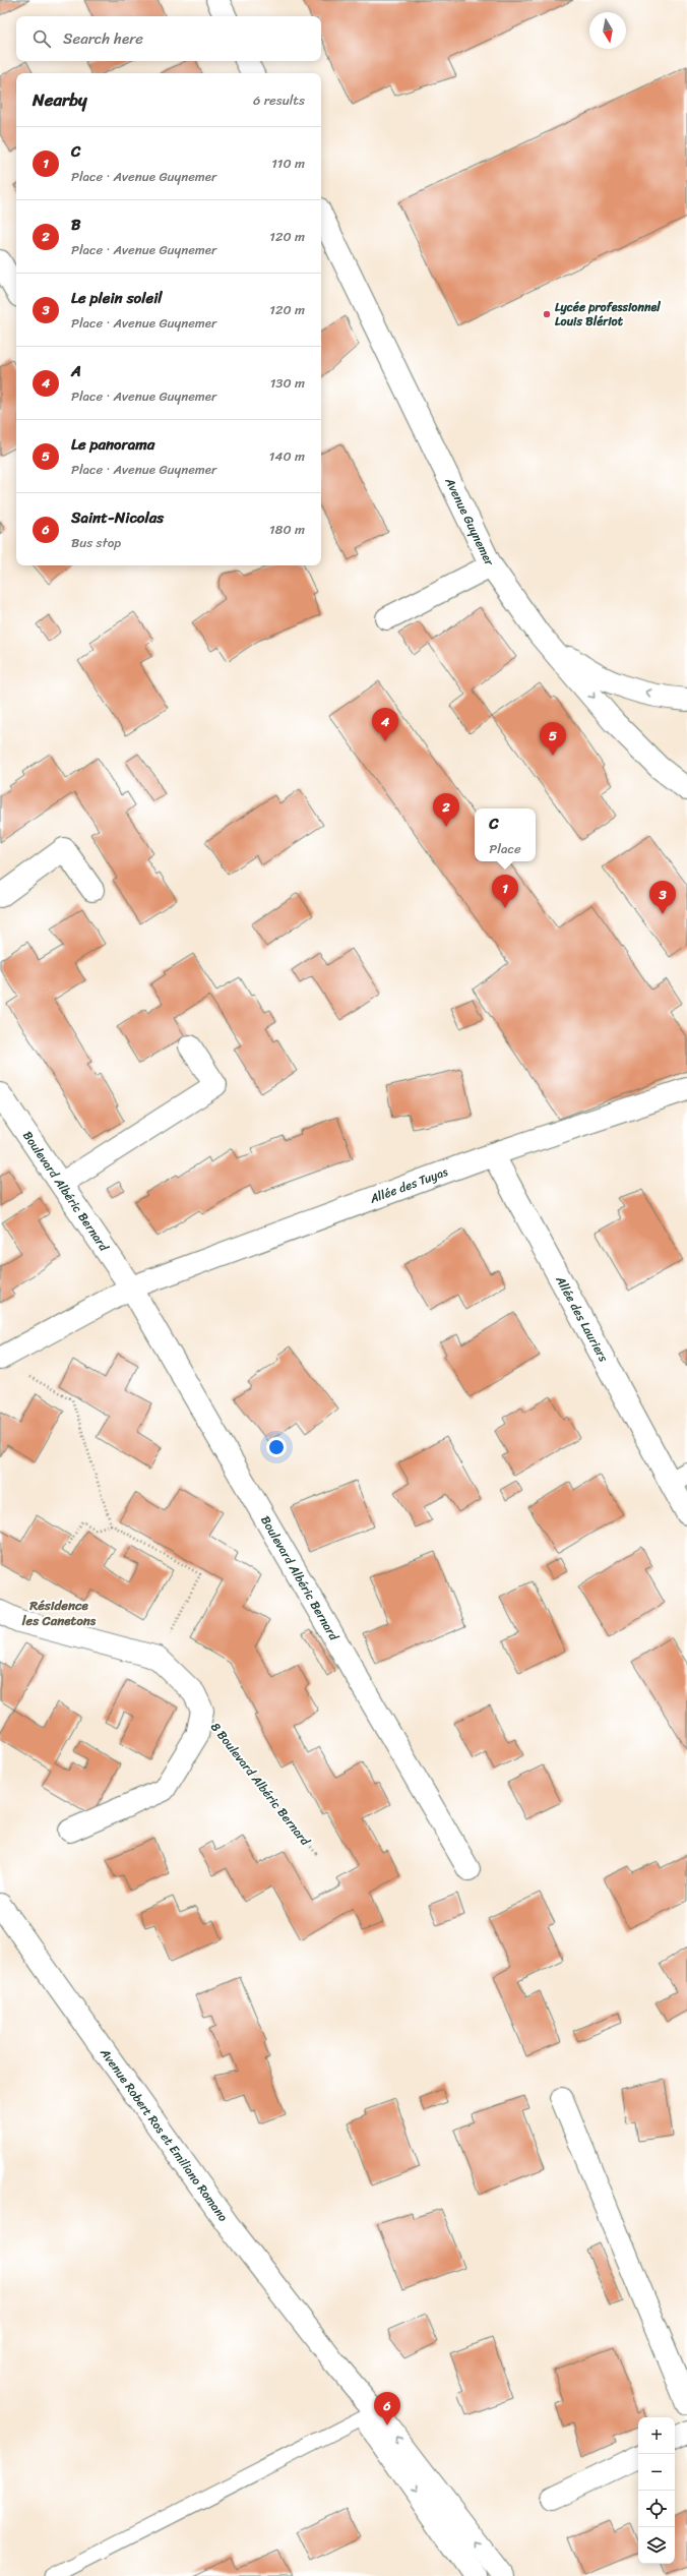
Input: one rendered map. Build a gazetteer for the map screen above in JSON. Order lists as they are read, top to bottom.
{
  "streets": {
    "street": [
      "Avenue Guynemer",
      "Allée des Tuyas",
      "Boulevard Albéric Bernard",
      "Allée des Lauriers",
      "8 Boulevard Albéric Bernard",
      "Avenue Robert Ros et Emiliano Romano"
    ]
  },
  "crossings": [
    ["Allée des Tuyas", "Boulevard Albéric Bernard"],
    ["Allée des Tuyas", "Allée des Lauriers"]
  ],
  "districts": ["Résidence les Canetons"],
  "places": ["Lycée professionnel Louis Blériot"],
  "north": "bottom",
  "page": {
    "search": "Search here",
    "heading": ["Nearby", "6 results"],
    "list": [
      {
        "mark": "1",
        "name": "C",
        "note": "Place · Avenue Guynemer",
        "value": "110 m"
      },
      {
        "mark": "2",
        "name": "B",
        "note": "Place · Avenue Guynemer",
        "value": "120 m"
      },
      {
        "mark": "3",
        "name": "Le plein soleil",
        "note": "Place · Avenue Guynemer",
        "value": "120 m"
      },
      {
        "mark": "4",
        "name": "A",
        "note": "Place · Avenue Guynemer",
        "value": "130 m"
      },
      {
        "mark": "5",
        "name": "Le panorama",
        "note": "Place · Avenue Guynemer",
        "value": "140 m"
      },
      {
        "mark": "6",
        "name": "Saint-Nicolas",
        "note": "Bus stop",
        "value": "180 m"
      }
    ],
    "pins": [
      "4",
      "5",
      "2",
      "1",
      "3",
      "6"
    ],
    "popup": ["C", "Place"],
    "map_buttons": ["+", "−"]
  }
}
